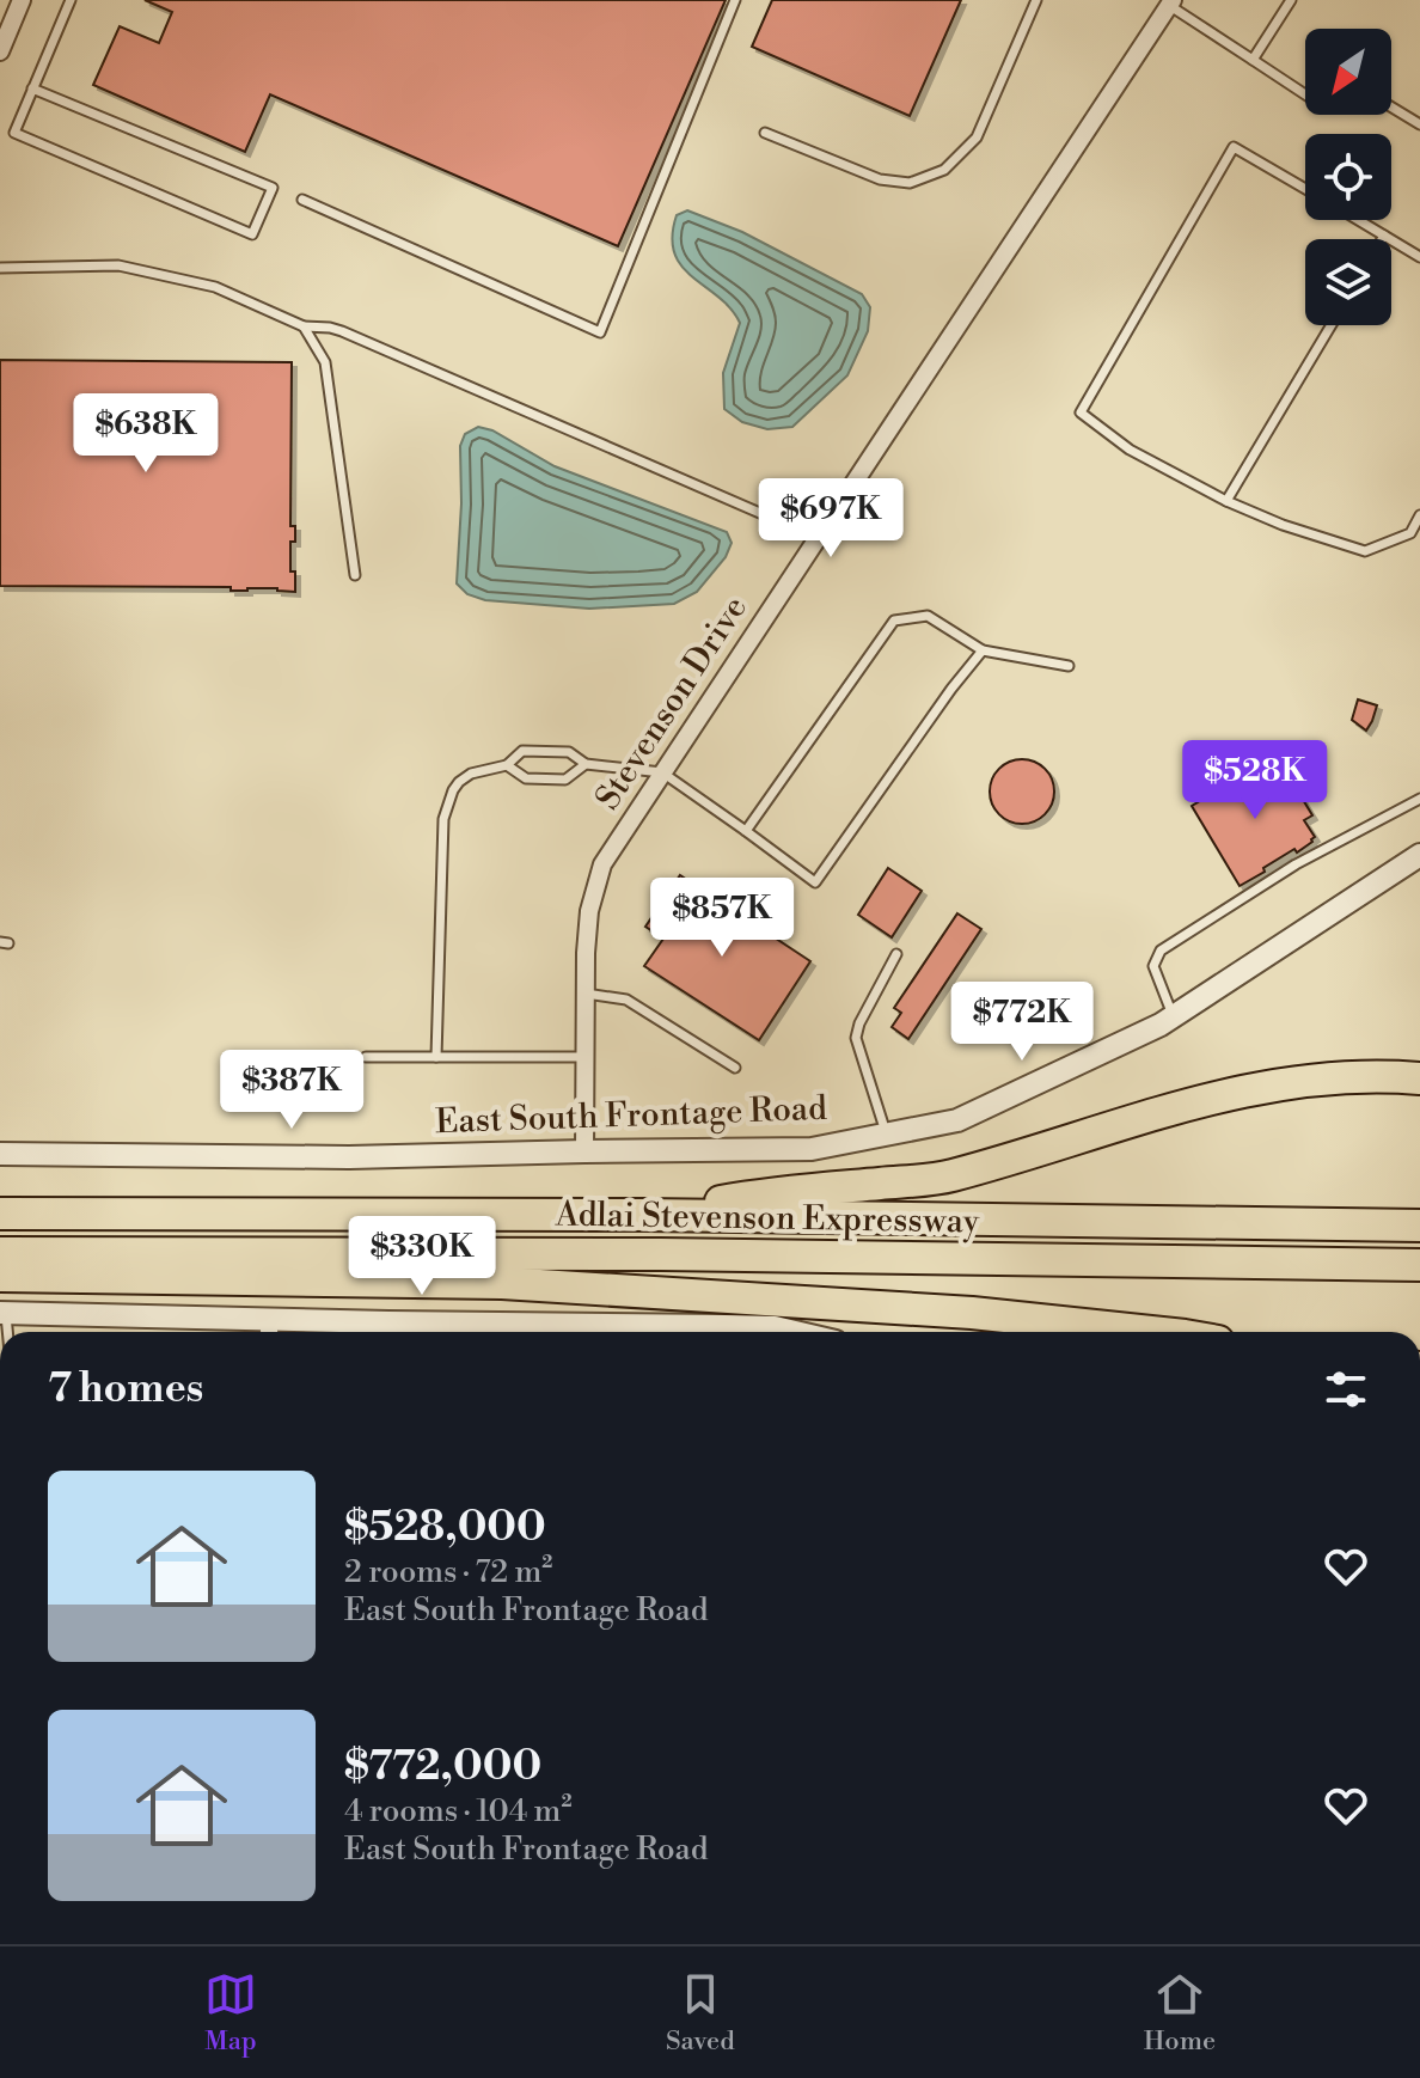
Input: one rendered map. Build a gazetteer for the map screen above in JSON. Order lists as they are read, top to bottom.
{
  "streets": {
    "highway": ["Adlai Stevenson Expressway"],
    "street": ["Stevenson Drive", "East South Frontage Road"]
  },
  "crossings": [
    ["Stevenson Drive", "East South Frontage Road"]
  ],
  "north": "bottom left",
  "page": {
    "price": [
      "$638K",
      "$697K",
      "$528K",
      "$857K",
      "$772K",
      "$387K",
      "$330K"
    ],
    "heading": "7 homes",
    "list": [
      {
        "name": "$528,000",
        "note": "2 rooms · 72 m² · East South Frontage Road"
      },
      {
        "name": "$772,000",
        "note": "4 rooms · 104 m² · East South Frontage Road"
      }
    ],
    "tabs": ["Map", "Saved", "Home"]
  }
}
